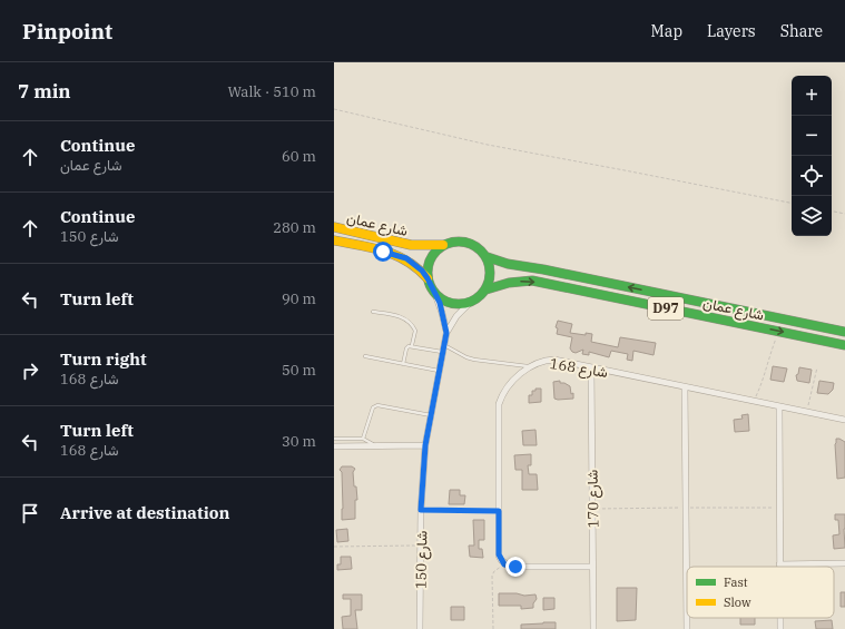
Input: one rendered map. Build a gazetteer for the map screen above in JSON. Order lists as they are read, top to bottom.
{
  "streets": {
    "main road": ["شارع عمان", "D97"],
    "street": ["شارع 168", "شارع 170", "شارع 150"]
  },
  "crossings": [
    ["شارع عمان", "شارع 150"],
    ["شارع 168", "شارع 170"]
  ],
  "legend": ["Fast", "Slow"],
  "page": {
    "header": "Pinpoint",
    "nav": ["Map", "Layers", "Share"],
    "heading": ["7 min", "Walk · 510 m"],
    "map_buttons": ["+", "−"],
    "list": [
      ["Continue", "شارع عمان", "60 m"],
      ["Continue", "شارع 150", "280 m"],
      ["Turn left", "90 m"],
      ["Turn right", "شارع 168", "50 m"],
      ["Turn left", "شارع 168", "30 m"],
      "Arrive at destination"
    ]
  }
}
